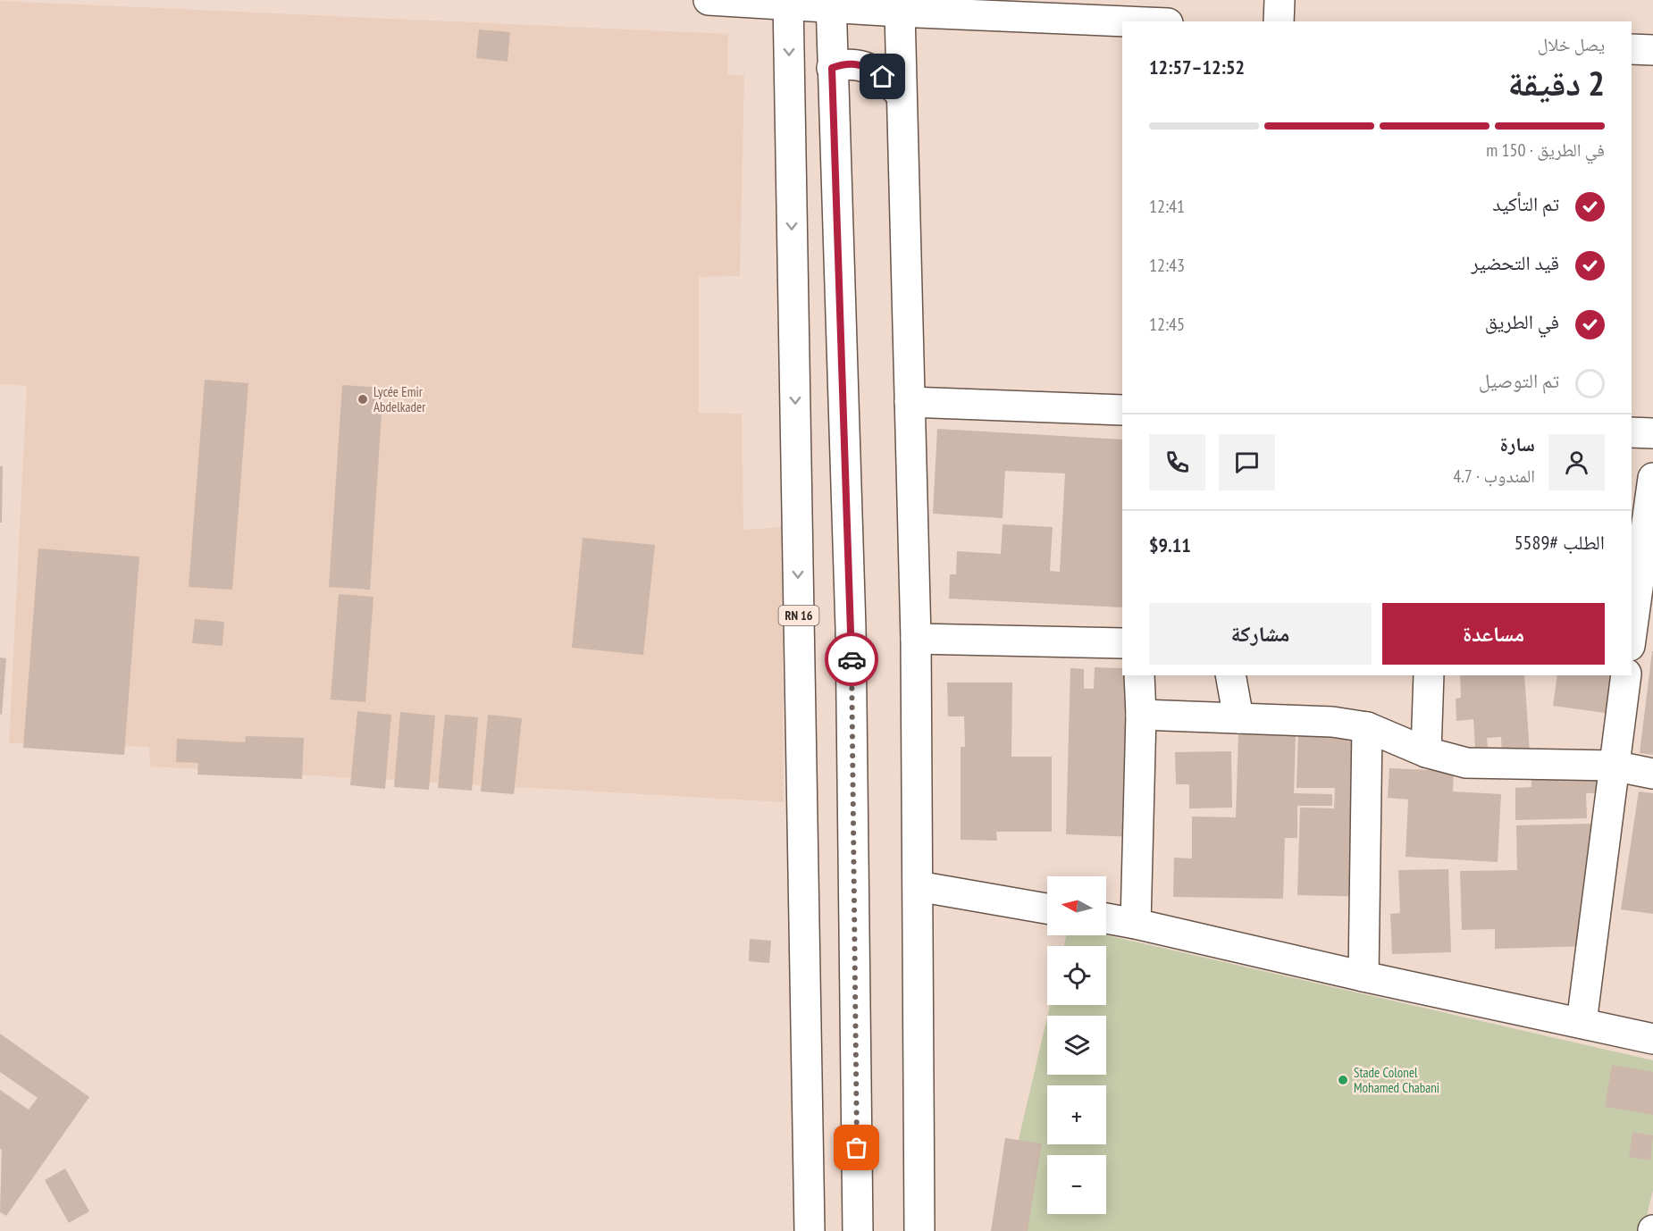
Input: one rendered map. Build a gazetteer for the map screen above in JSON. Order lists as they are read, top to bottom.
{
  "streets": {
    "street": ["RN 16"]
  },
  "places": ["Lycée Emir Abdelkader", "Stade Colonel Mohamed Chabani"],
  "north": "left",
  "page": {
    "heading": ["2 دقيقة", "يصل خلال", "12:52–12:57"],
    "panel": [
      "سارة",
      "المندوب · 4.7",
      "الطلب #5589",
      "$9.11"
    ],
    "bar": "في الطريق · 150 m",
    "list": [
      ["تم التأكيد", "12:41"],
      ["قيد التحضير", "12:43"],
      ["في الطريق", "12:45"],
      "تم التوصيل"
    ],
    "buttons": ["مساعدة", "مشاركة"],
    "map_buttons": ["+", "−"]
  }
}
